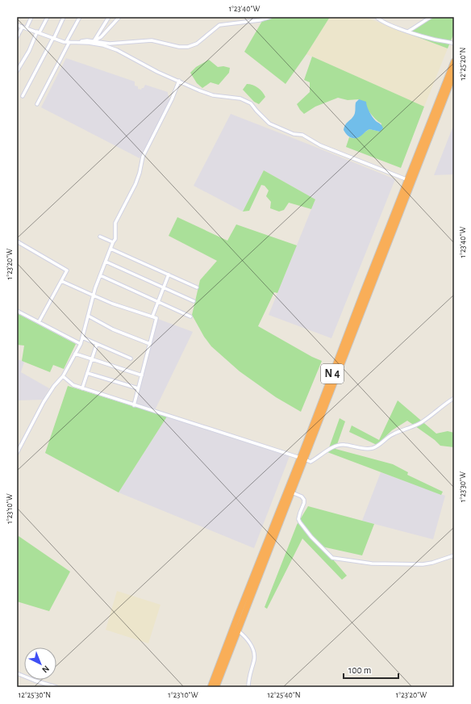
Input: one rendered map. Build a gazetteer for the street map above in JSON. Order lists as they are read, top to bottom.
{
  "streets": {
    "highway": ["N 4"]
  },
  "scale_bar": "100 m",
  "north": "bottom right",
  "coordinates": [
    "1°23'40\"W",
    "12°25'20\"N",
    "1°23'20\"W",
    "1°23'30\"W",
    "1°23'10\"W",
    "12°25'30\"N",
    "12°25'40\"N"
  ]
}
